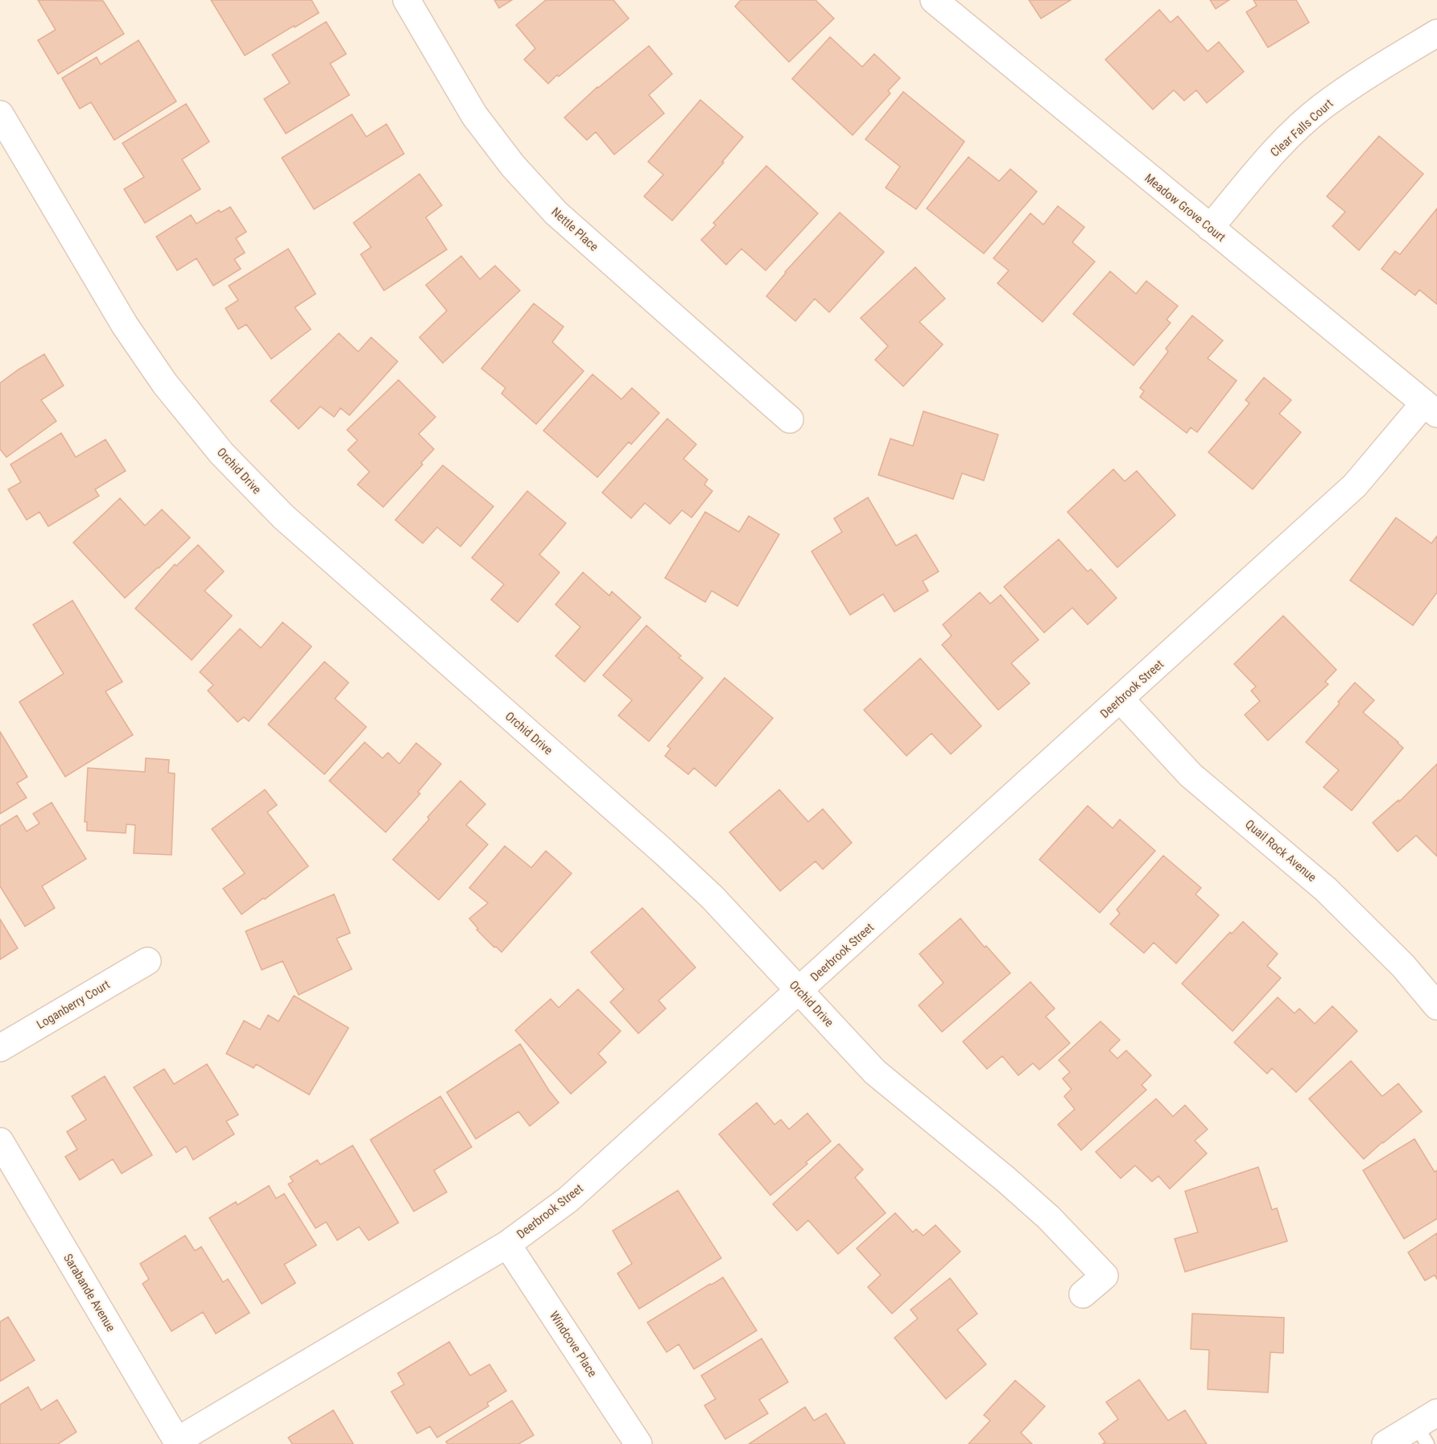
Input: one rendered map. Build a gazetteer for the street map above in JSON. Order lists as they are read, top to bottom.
{
  "streets": {
    "street": [
      "Clear Falls Court",
      "Meadow Grove Court",
      "Nettle Place",
      "Orchid Drive",
      "Deerbrook Street",
      "Quail Rock Avenue",
      "Loganberry Court",
      "Sarabande Avenue",
      "Windcove Place"
    ]
  },
  "crossings": [
    ["Clear Falls Court", "Meadow Grove Court"],
    ["Meadow Grove Court", "Deerbrook Street"],
    ["Orchid Drive", "Deerbrook Street"],
    ["Deerbrook Street", "Quail Rock Avenue"],
    ["Deerbrook Street", "Sarabande Avenue"],
    ["Deerbrook Street", "Windcove Place"]
  ]
}
